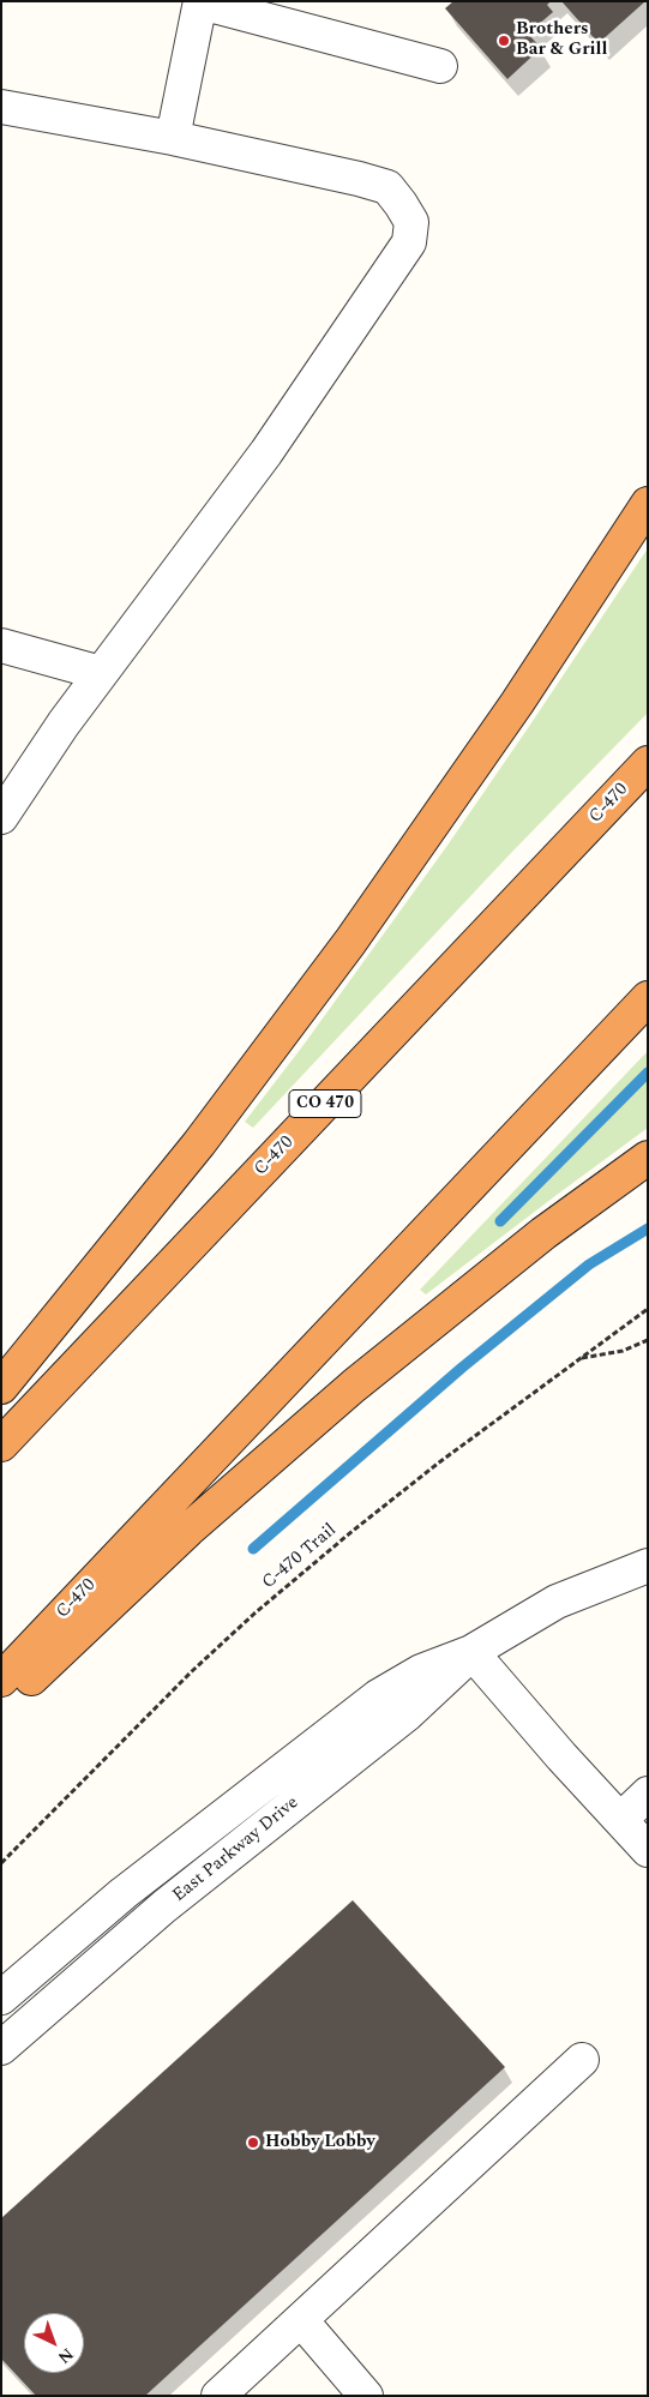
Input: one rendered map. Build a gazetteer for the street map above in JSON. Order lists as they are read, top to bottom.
{
  "streets": {
    "highway": ["C-470", "CO 470"],
    "street": ["East Parkway Drive"],
    "path": ["C-470 Trail"]
  },
  "places": ["Brothers Bar & Grill", "Hobby Lobby"],
  "north": "bottom right"
}
